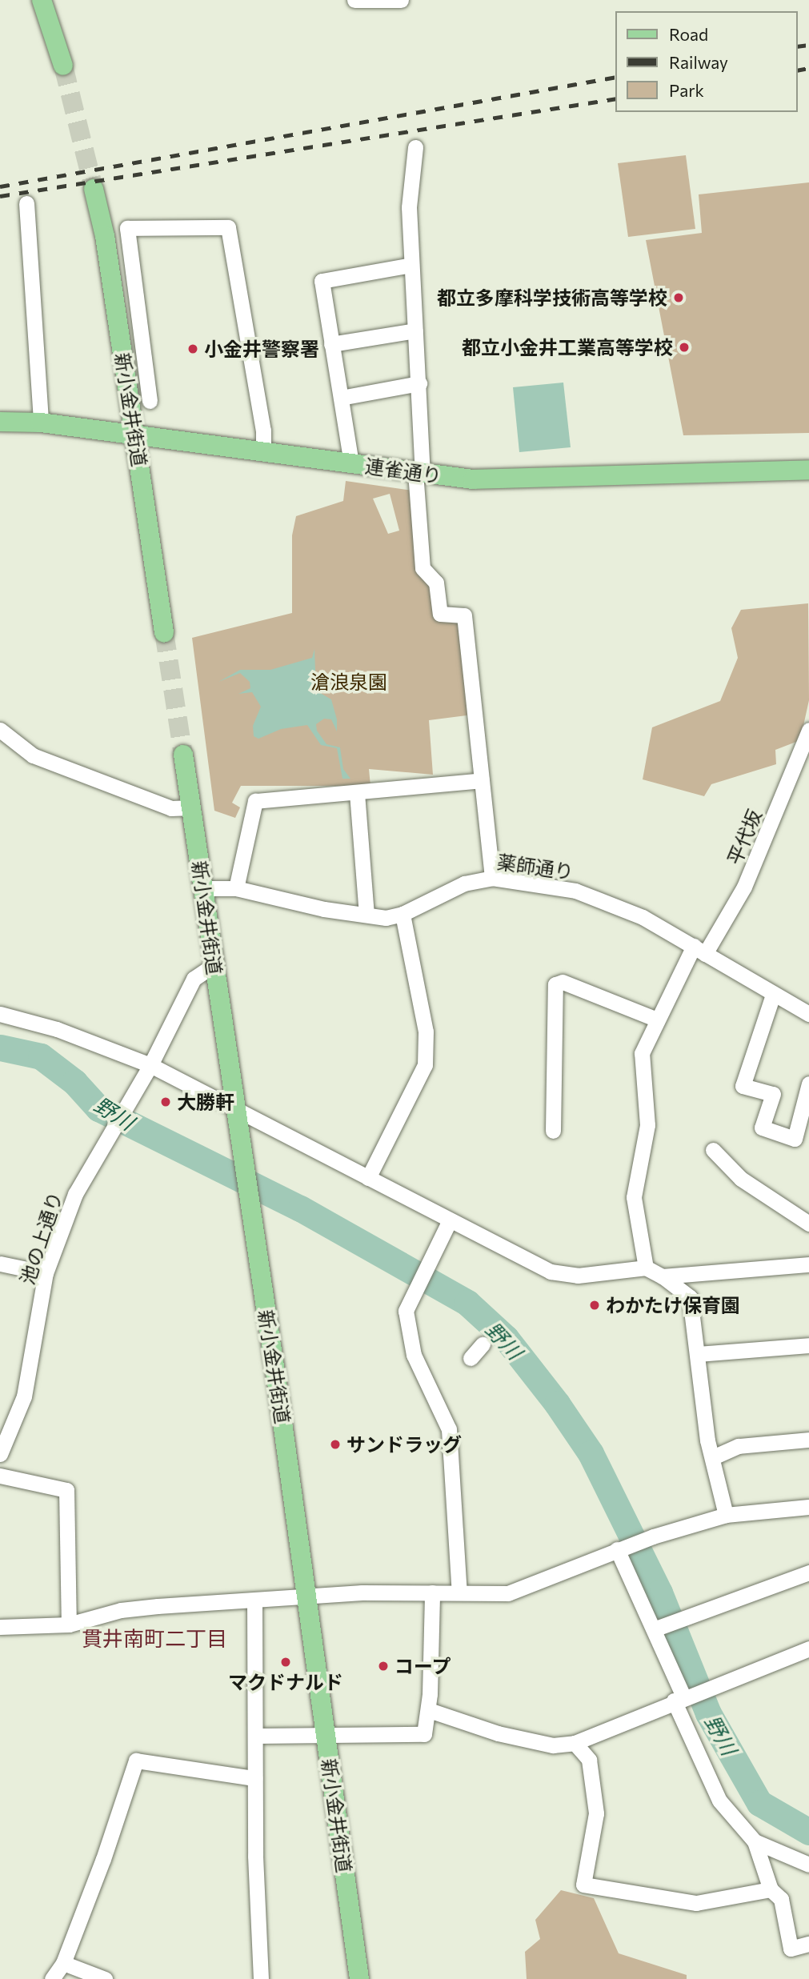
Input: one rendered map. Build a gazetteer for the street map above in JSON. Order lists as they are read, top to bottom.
{
  "streets": {
    "main road": ["新小金井街道", "連雀通り"],
    "street": ["平代坂", "薬師通り", "池の上通り"]
  },
  "crossings": [
    ["新小金井街道", "連雀通り"],
    ["新小金井街道", "薬師通り"],
    ["平代坂", "薬師通り"]
  ],
  "districts": ["貫井南町二丁目"],
  "water": ["野川"],
  "parks": ["滄浪泉園"],
  "places": [
    "都立多摩科学技術高等学校",
    "都立小金井工業高等学校",
    "小金井警察署",
    "大勝軒",
    "わかたけ保育園",
    "サンドラッグ",
    "マクドナルド",
    "コープ"
  ],
  "legend": ["Road", "Railway", "Park"]
}
